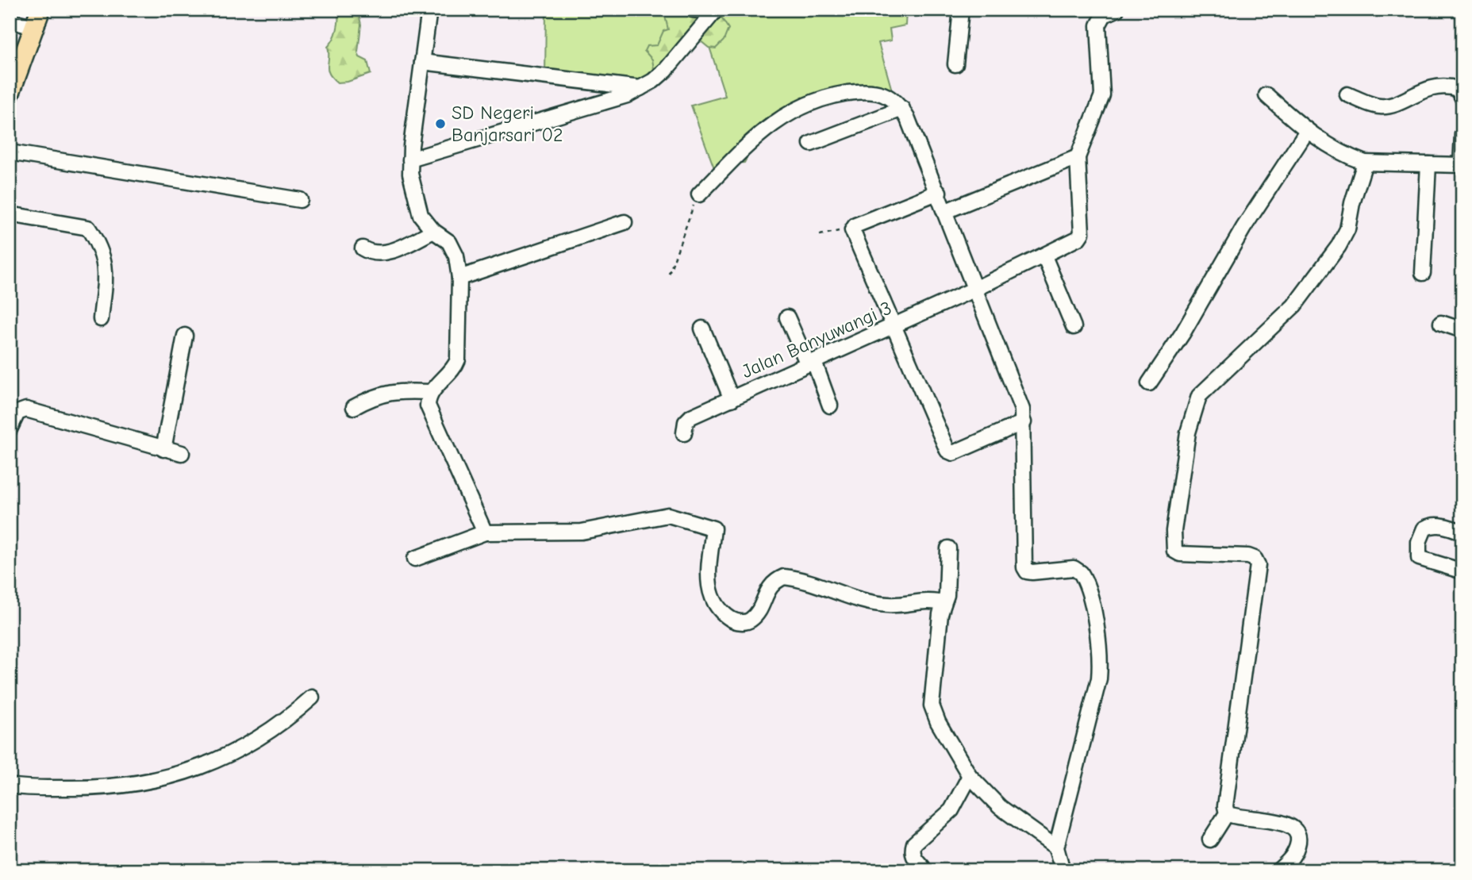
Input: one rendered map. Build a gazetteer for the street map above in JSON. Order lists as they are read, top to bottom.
{
  "streets": {
    "street": ["Jalan Banyuwangi 3"]
  },
  "places": ["SD Negeri Banjarsari 02"]
}
